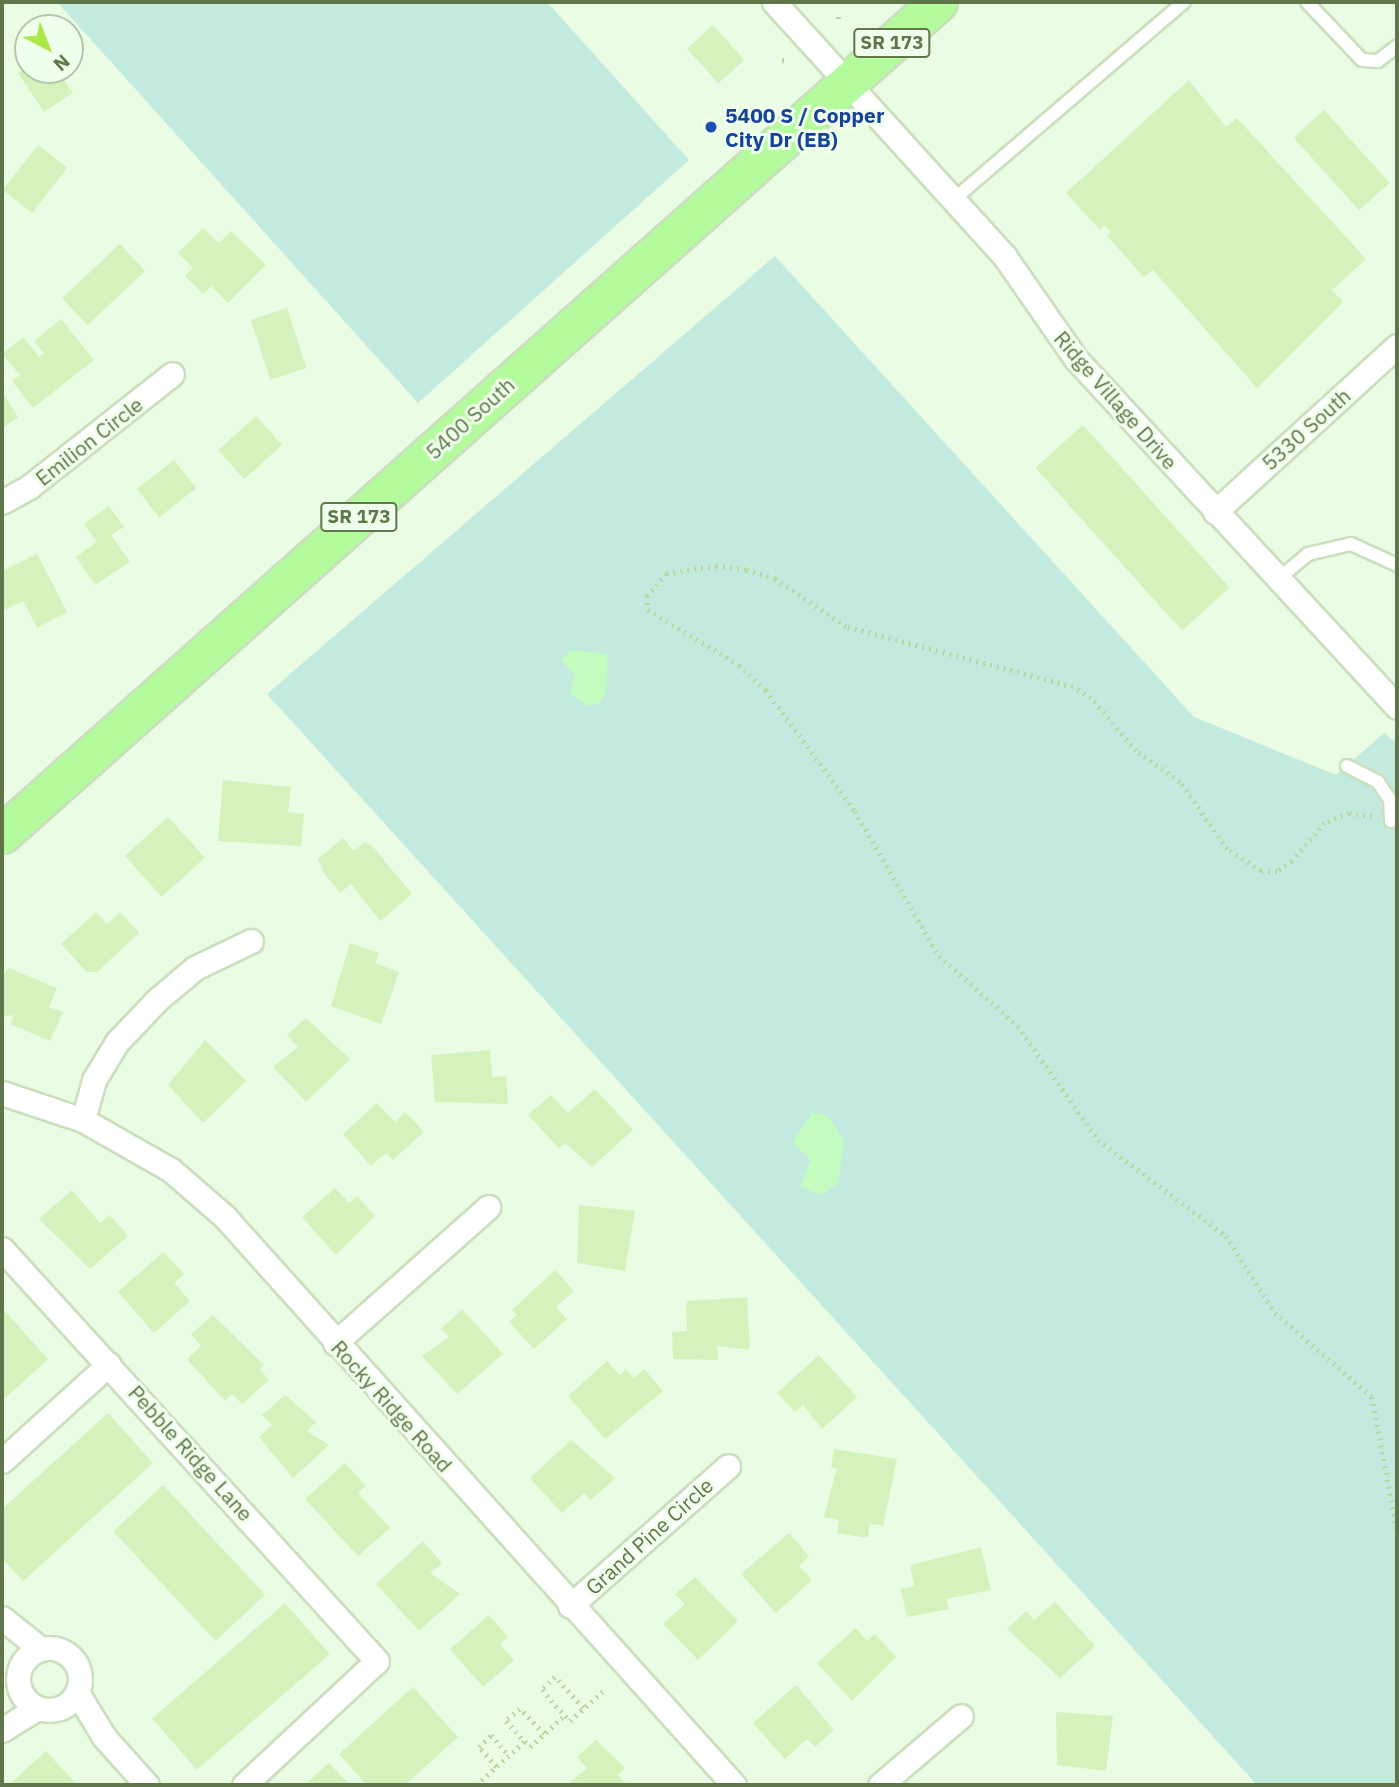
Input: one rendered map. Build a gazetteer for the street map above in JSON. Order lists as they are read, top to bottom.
{
  "streets": {
    "main road": ["SR 173", "5400 South"],
    "street": [
      "Ridge Village Drive",
      "5330 South",
      "Emilion Circle",
      "Rocky Ridge Road",
      "Pebble Ridge Lane",
      "Grand Pine Circle"
    ]
  },
  "crossings": [
    ["Ridge Village Drive", "5400 South"],
    ["Ridge Village Drive", "5330 South"],
    ["Rocky Ridge Road", "Grand Pine Circle"]
  ],
  "places": ["5400 S / Copper City Dr (EB)"],
  "north": "bottom right"
}
